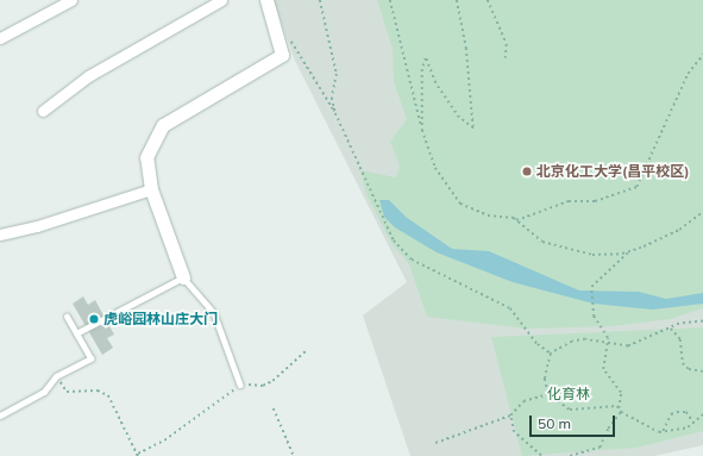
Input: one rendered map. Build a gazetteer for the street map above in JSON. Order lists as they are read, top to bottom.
{
  "parks": ["化育林"],
  "places": ["北京化工大学(昌平校区)", "虎峪园林山庄大门"],
  "scale_bar": "50 m"
}
